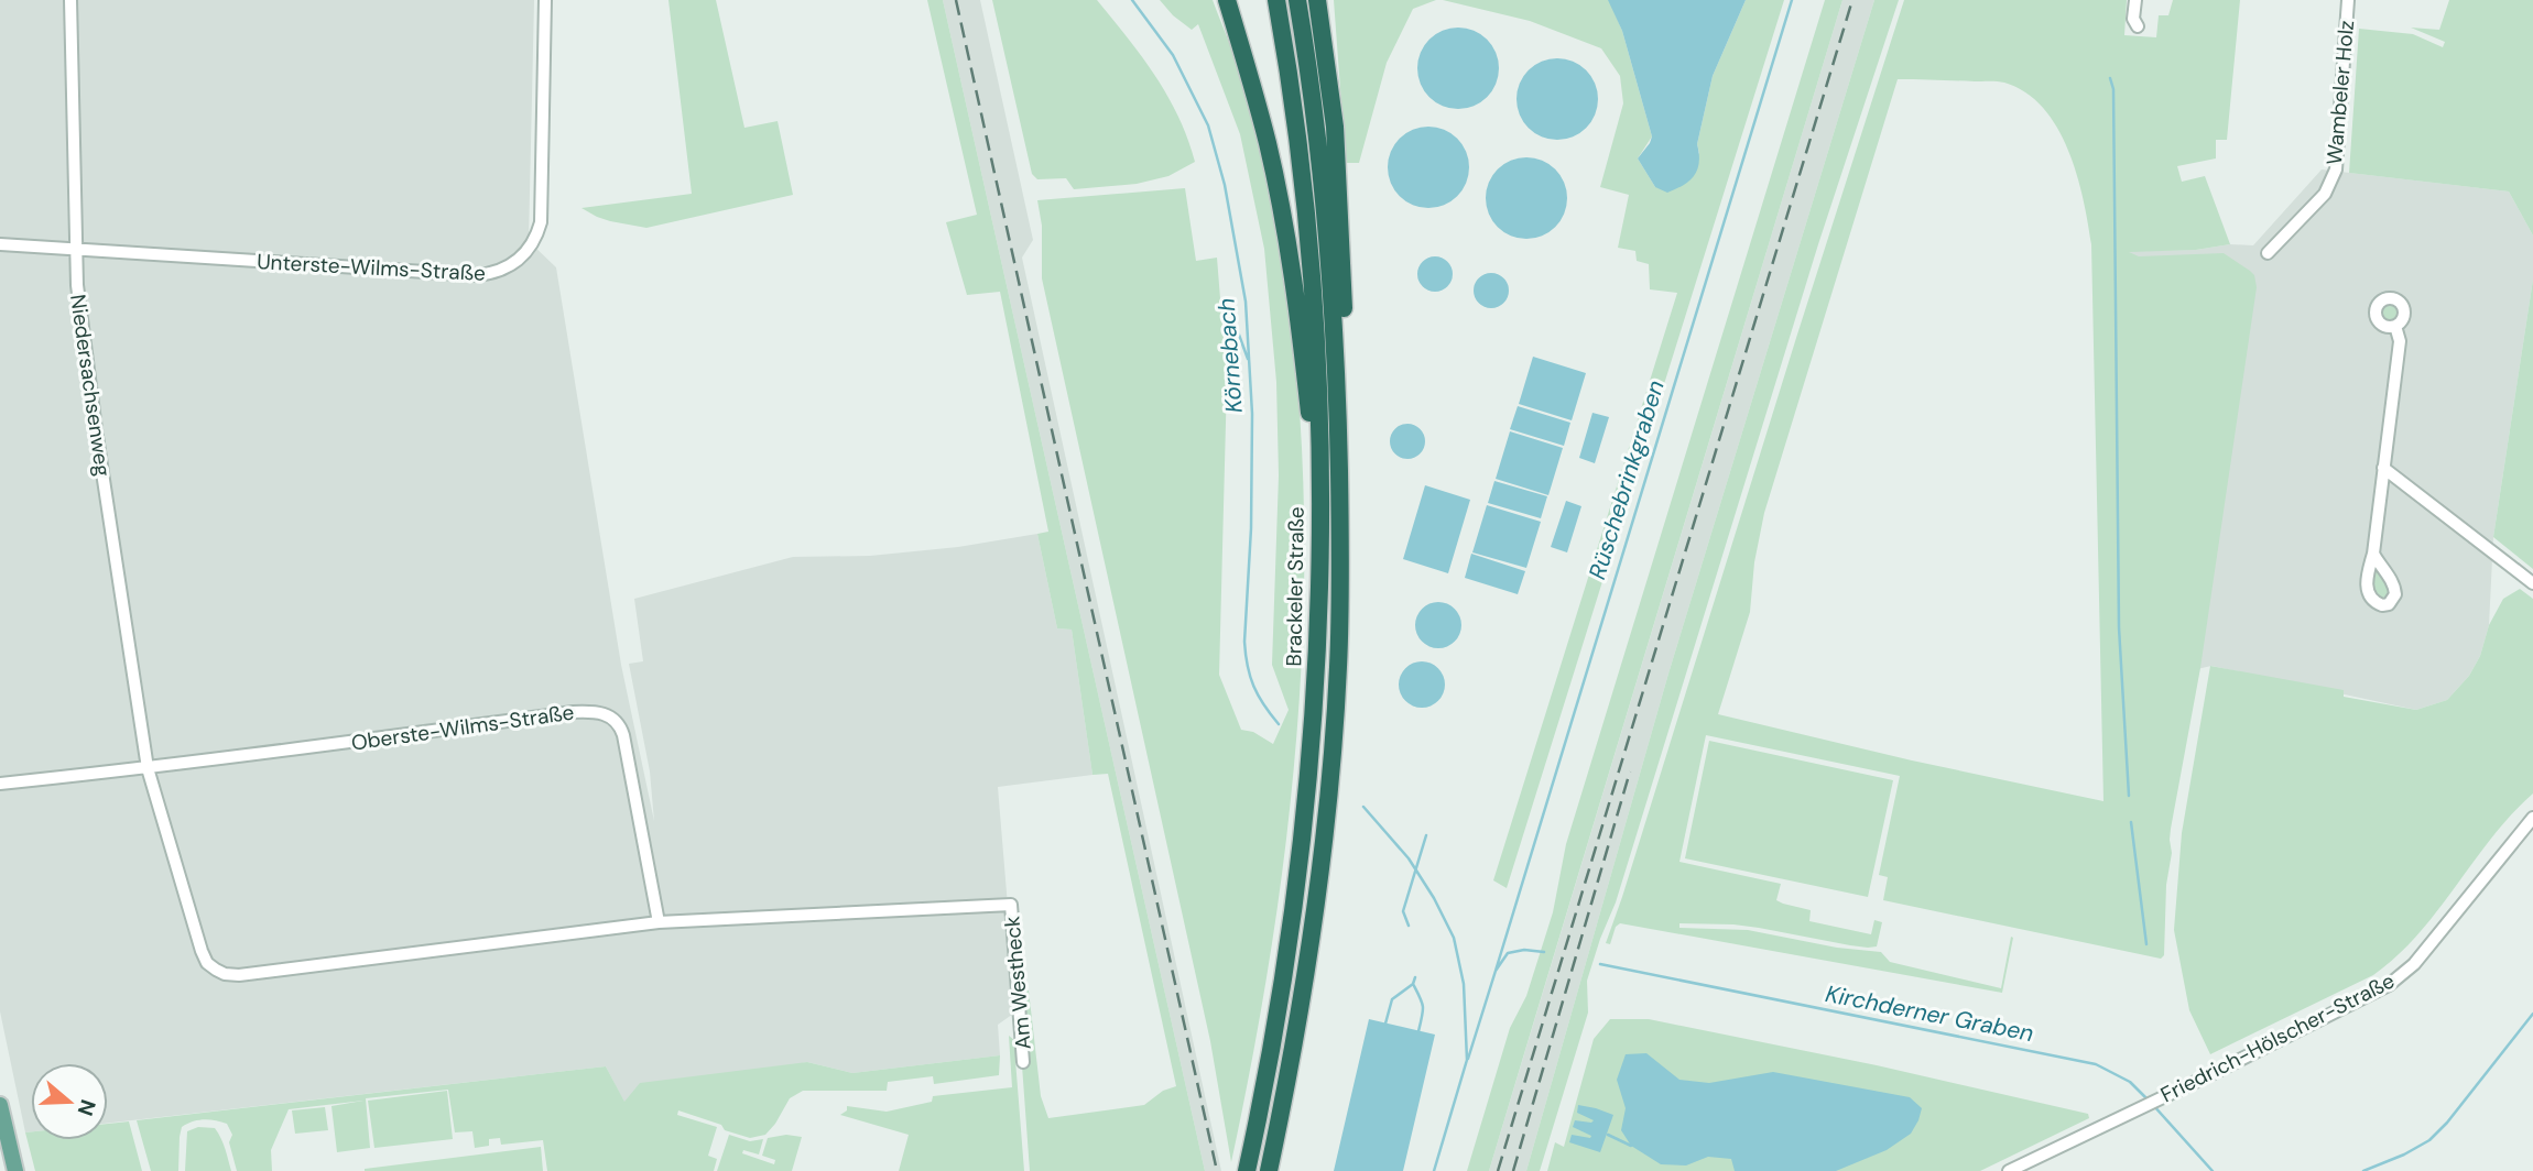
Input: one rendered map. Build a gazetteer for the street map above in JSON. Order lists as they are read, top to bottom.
{
  "streets": {
    "highway": ["Brackeler Straße"],
    "street": [
      "Wambeler Holz",
      "Unterste-Wilms-Straße",
      "Niedersachsenweg",
      "Oberste-Wilms-Straße",
      "Am Westheck",
      "Friedrich-Hölscher-Straße"
    ]
  },
  "crossings": [
    ["Unterste-Wilms-Straße", "Niedersachsenweg"],
    ["Niedersachsenweg", "Oberste-Wilms-Straße"],
    ["Oberste-Wilms-Straße", "Am Westheck"]
  ],
  "water": ["Körnebach", "Rüschebrinkgraben", "Kirchderner Graben"],
  "north": "right"
}
